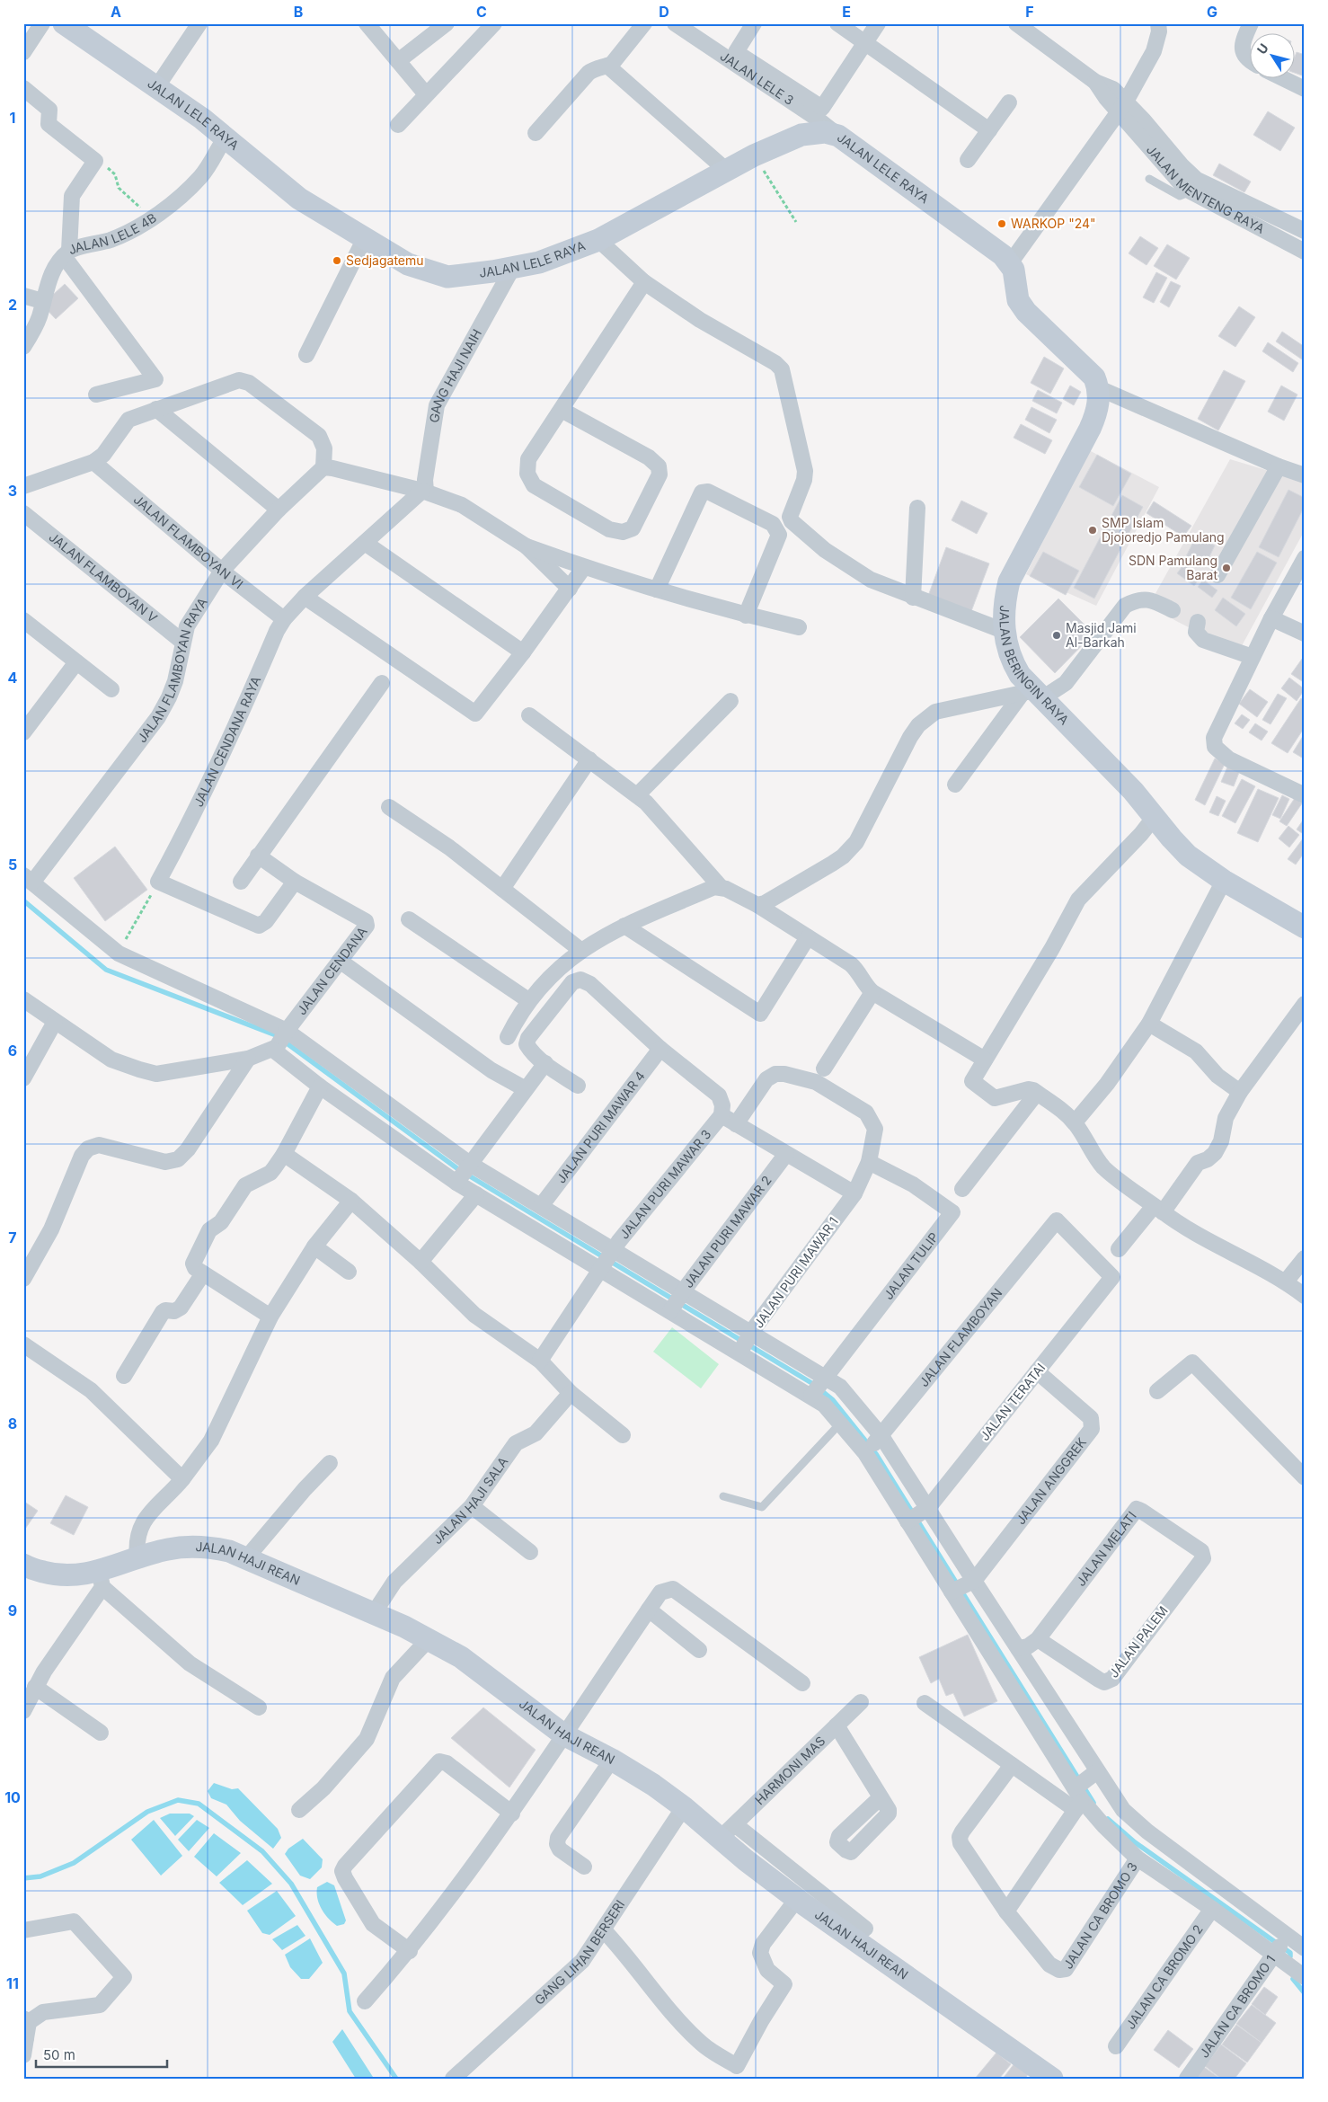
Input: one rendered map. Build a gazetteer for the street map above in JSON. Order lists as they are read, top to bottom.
{
  "streets": {
    "street": [
      "JALAN LELE 3",
      "JALAN LELE RAYA",
      "JALAN MENTENG RAYA",
      "JALAN LELE 4B",
      "GANG HAJI NAIH",
      "JALAN FLAMBOYAN VI",
      "JALAN FLAMBOYAN V",
      "JALAN BERINGIN RAYA",
      "JALAN FLAMBOYAN RAYA",
      "JALAN CENDANA RAYA",
      "JALAN CENDANA",
      "JALAN PURI MAWAR 4",
      "JALAN PURI MAWAR 3",
      "JALAN PURI MAWAR 2",
      "JALAN TULIP",
      "JALAN PURI MAWAR 1",
      "JALAN FLAMBOYAN",
      "JALAN TERATAI",
      "JALAN ANGGREK",
      "JALAN HAJI SALA",
      "JALAN MELATI",
      "JALAN HAJI REAN",
      "JALAN PALEM",
      "HARMONI MAS",
      "JALAN CA BROMO 3",
      "GANG LIHAN BERSERI",
      "JALAN CA BROMO 2",
      "JALAN CA BROMO 1"
    ]
  },
  "crossings": [
    ["JALAN LELE 3", "JALAN LELE RAYA"],
    ["JALAN LELE RAYA", "JALAN LELE 4B"],
    ["JALAN LELE RAYA", "GANG HAJI NAIH"],
    ["GANG HAJI NAIH", "JALAN CENDANA RAYA"],
    ["JALAN FLAMBOYAN VI", "JALAN FLAMBOYAN RAYA"],
    ["JALAN FLAMBOYAN VI", "JALAN CENDANA RAYA"],
    ["JALAN FLAMBOYAN V", "JALAN FLAMBOYAN RAYA"],
    ["JALAN TULIP", "JALAN PURI MAWAR 1"],
    ["JALAN FLAMBOYAN", "JALAN TERATAI"],
    ["JALAN TERATAI", "JALAN ANGGREK"],
    ["JALAN HAJI SALA", "JALAN HAJI REAN"],
    ["JALAN MELATI", "JALAN PALEM"],
    ["JALAN HAJI REAN", "HARMONI MAS"],
    ["JALAN HAJI REAN", "GANG LIHAN BERSERI"]
  ],
  "places": [
    "WARKOP \"24\"",
    "Sedjagatemu",
    "SMP Islam Djojoredjo Pamulang",
    "SDN Pamulang Barat",
    "Masjid Jami Al-Barkah"
  ],
  "scale_bar": "50 m",
  "north": "top left",
  "grid": {
    "columns": [
      "A",
      "B",
      "C",
      "D",
      "E",
      "F",
      "G"
    ],
    "rows": [
      "1",
      "2",
      "3",
      "4",
      "5",
      "6",
      "7",
      "8",
      "9",
      "10",
      "11"
    ]
  }
}
